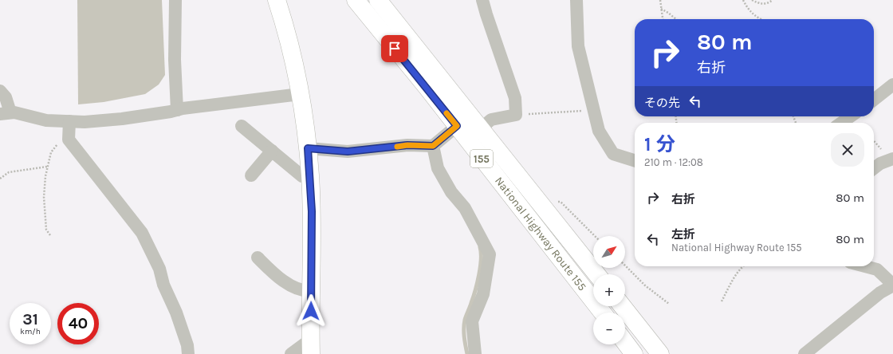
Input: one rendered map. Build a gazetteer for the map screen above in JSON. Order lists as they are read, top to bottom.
{
  "streets": {
    "main road": ["155", "National Highway Route 155"]
  },
  "north": "top right",
  "page": {
    "turn": ["80 m", "右折"],
    "then": "その先",
    "heading": ["1 分", "210 m · 12:08"],
    "list": [
      {
        "name": "右折",
        "value": "80 m"
      },
      {
        "name": "左折",
        "note": "National Highway Route 155",
        "value": "80 m"
      }
    ],
    "map_buttons": ["+", "−"],
    "speed": "31 km/h",
    "limit": "40"
  }
}
